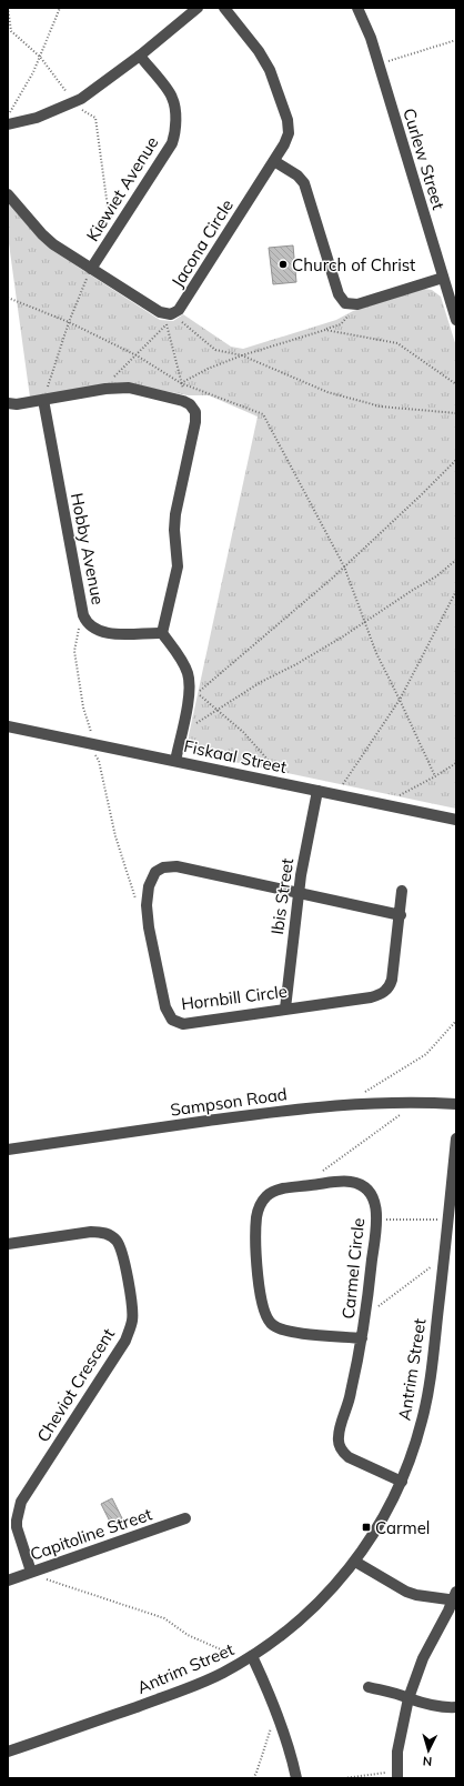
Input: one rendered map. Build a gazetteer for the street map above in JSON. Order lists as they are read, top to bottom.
{
  "streets": {
    "street": [
      "Curlew Street",
      "Kiewiet Avenue",
      "Jacona Circle",
      "Hobby Avenue",
      "Fiskaal Street",
      "Ibis Street",
      "Hornbill Circle",
      "Sampson Road",
      "Carmel Circle",
      "Antrim Street",
      "Cheviot Crescent",
      "Capitoline Street"
    ]
  },
  "crossings": [
    ["Fiskaal Street", "Ibis Street"],
    ["Ibis Street", "Hornbill Circle"],
    ["Carmel Circle", "Antrim Street"],
    ["Cheviot Crescent", "Capitoline Street"]
  ],
  "places": {
    "other": ["Church of Christ"],
    "transit": ["Carmel"]
  },
  "north": "bottom"
}
